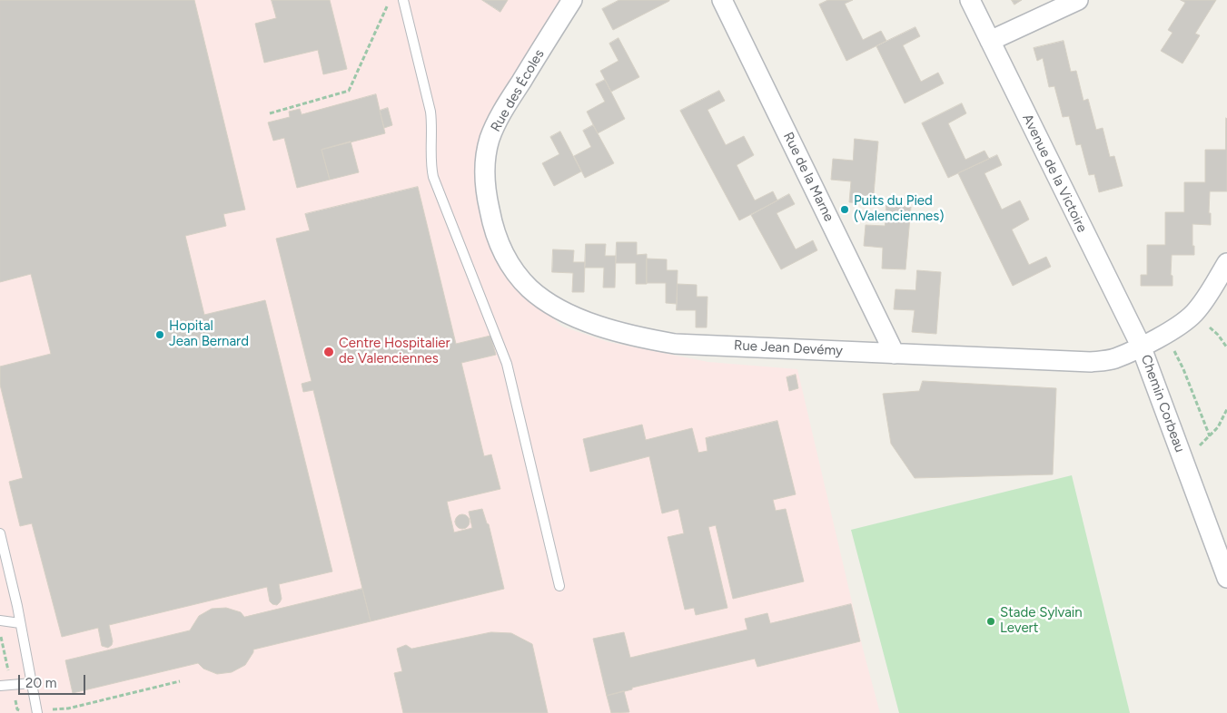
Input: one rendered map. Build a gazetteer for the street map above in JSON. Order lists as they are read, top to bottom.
{
  "streets": {
    "street": [
      "Rue des Écoles",
      "Avenue de la Victoire",
      "Rue de la Marne",
      "Rue Jean Devémy",
      "Chemin Corbeau"
    ]
  },
  "crossings": [
    ["Rue des Écoles", "Rue Jean Devémy"],
    ["Avenue de la Victoire", "Rue Jean Devémy"],
    ["Avenue de la Victoire", "Chemin Corbeau"],
    ["Rue de la Marne", "Rue Jean Devémy"],
    ["Rue Jean Devémy", "Chemin Corbeau"]
  ],
  "places": [
    "Puits du Pied (Valenciennes)",
    "Hopital Jean Bernard",
    "Centre Hospitalier de Valenciennes",
    "Stade Sylvain Levert"
  ],
  "scale_bar": "20 m"
}
